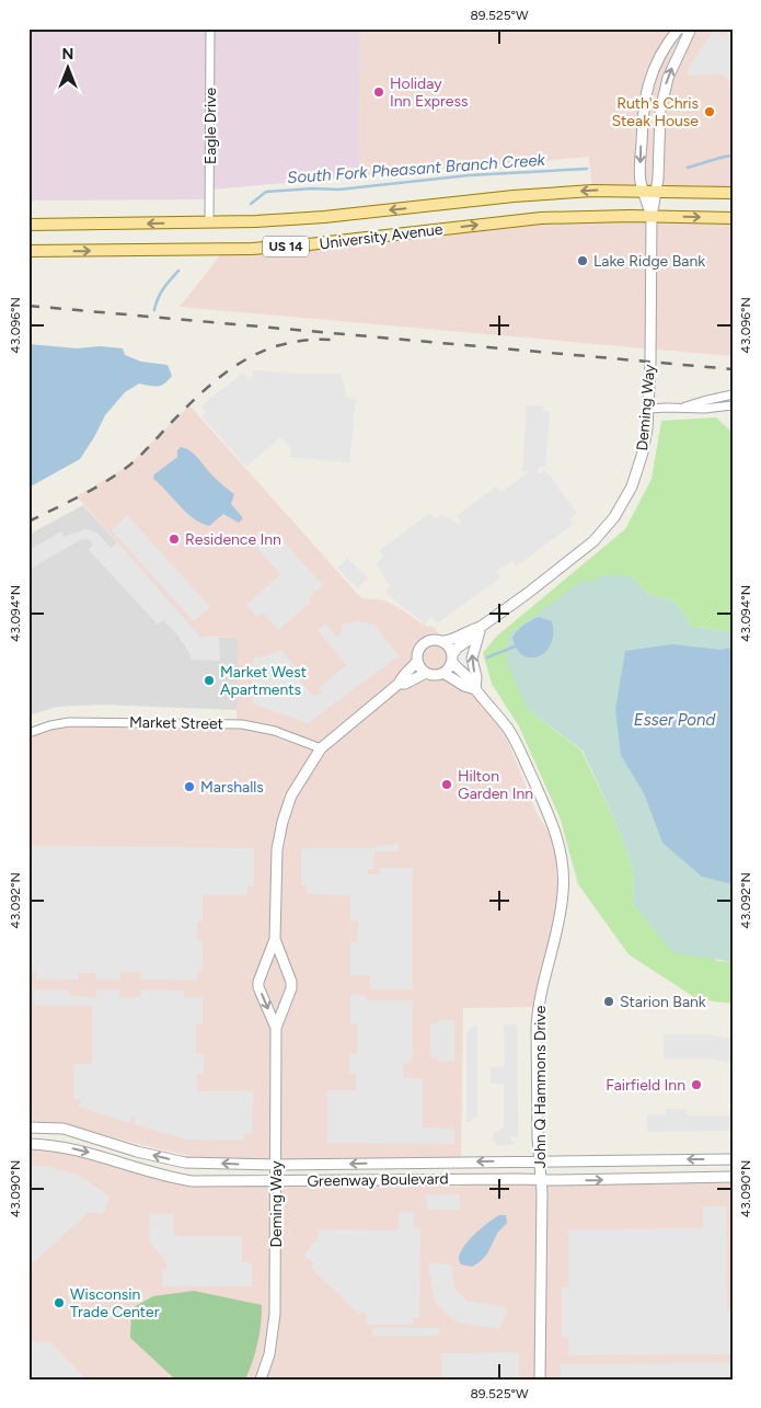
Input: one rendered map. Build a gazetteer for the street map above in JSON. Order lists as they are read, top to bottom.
{
  "streets": {
    "main road": ["University Avenue", "US 14"],
    "street": [
      "Eagle Drive",
      "Deming Way",
      "Market Street",
      "John Q Hammons Drive",
      "Greenway Boulevard"
    ]
  },
  "crossings": [
    ["Eagle Drive", "University Avenue"],
    ["University Avenue", "Deming Way"],
    ["Deming Way", "Market Street"],
    ["Deming Way", "John Q Hammons Drive"],
    ["Deming Way", "Greenway Boulevard"],
    ["John Q Hammons Drive", "Greenway Boulevard"]
  ],
  "water": ["South Fork Pheasant Branch Creek", "Esser Pond"],
  "places": [
    "Holiday Inn Express",
    "Ruth's Chris Steak House",
    "Lake Ridge Bank",
    "Residence Inn",
    "Market West Apartments",
    "Hilton Garden Inn",
    "Marshalls",
    "Starion Bank",
    "Fairfield Inn",
    "Wisconsin Trade Center"
  ],
  "north": "top",
  "coordinates": [
    "89.525°W",
    "43.096°N",
    "43.094°N",
    "43.092°N",
    "43.090°N"
  ]
}
